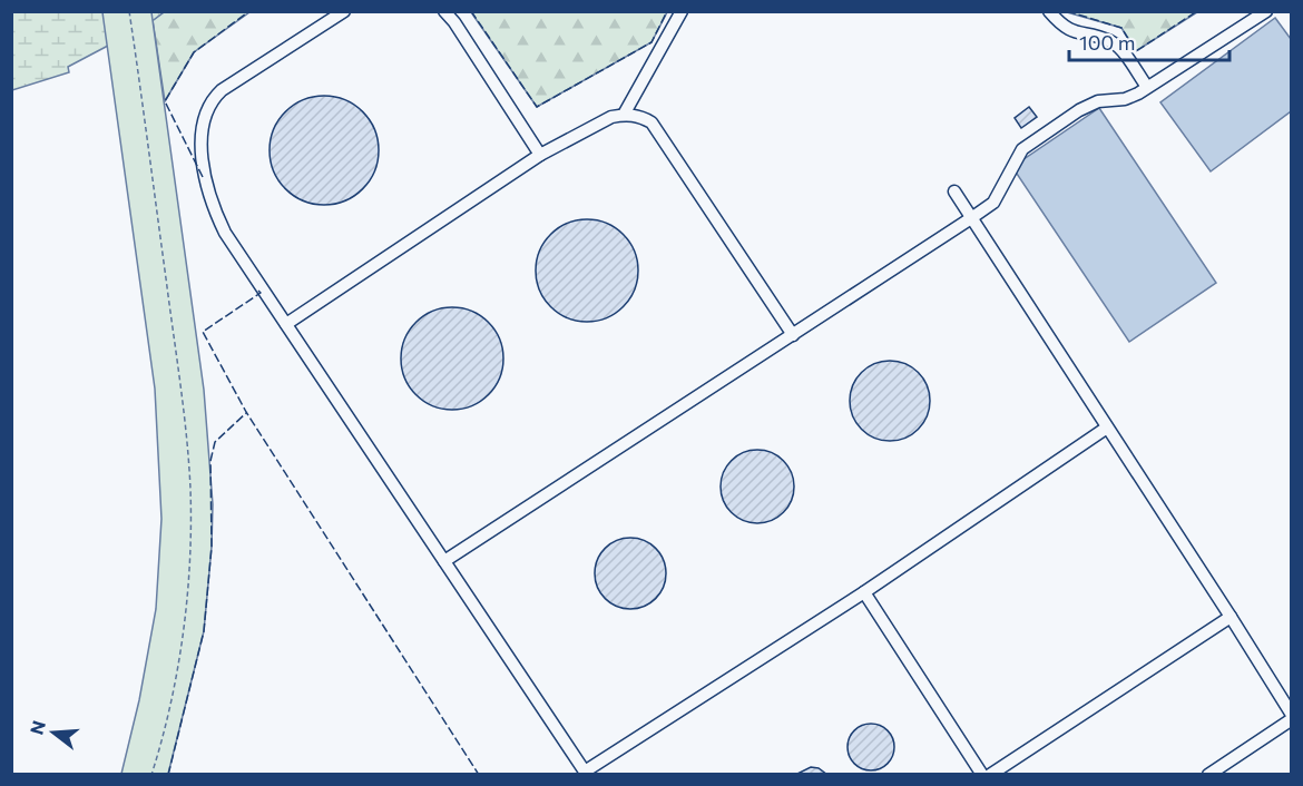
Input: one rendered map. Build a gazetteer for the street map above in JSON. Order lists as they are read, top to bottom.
{
  "scale_bar": "100 m",
  "north": "left"
}
